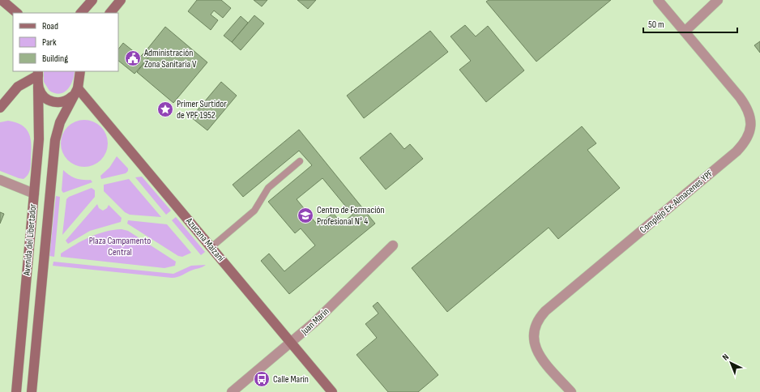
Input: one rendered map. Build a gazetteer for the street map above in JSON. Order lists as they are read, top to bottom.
{
  "streets": {
    "main road": ["Avenida del Libertador", "Azucena Maizani"],
    "street": ["Complejo Ex-Almacenes YPF", "Juan Marín"]
  },
  "crossings": [
    ["Avenida del Libertador", "Azucena Maizani"],
    ["Azucena Maizani", "Juan Marín"]
  ],
  "parks": ["Plaza Campamento Central"],
  "places": {
    "public building": ["Administración Zona Sanitaria V"],
    "place": ["Primer Surtidor de YPF 1952"],
    "school or university": ["Centro de Formación Profesional N° 4"],
    "bus stop": ["Calle Marín"]
  },
  "legend": ["Road", "Park", "Building"],
  "scale_bar": "50 m",
  "north": "top left"
}
